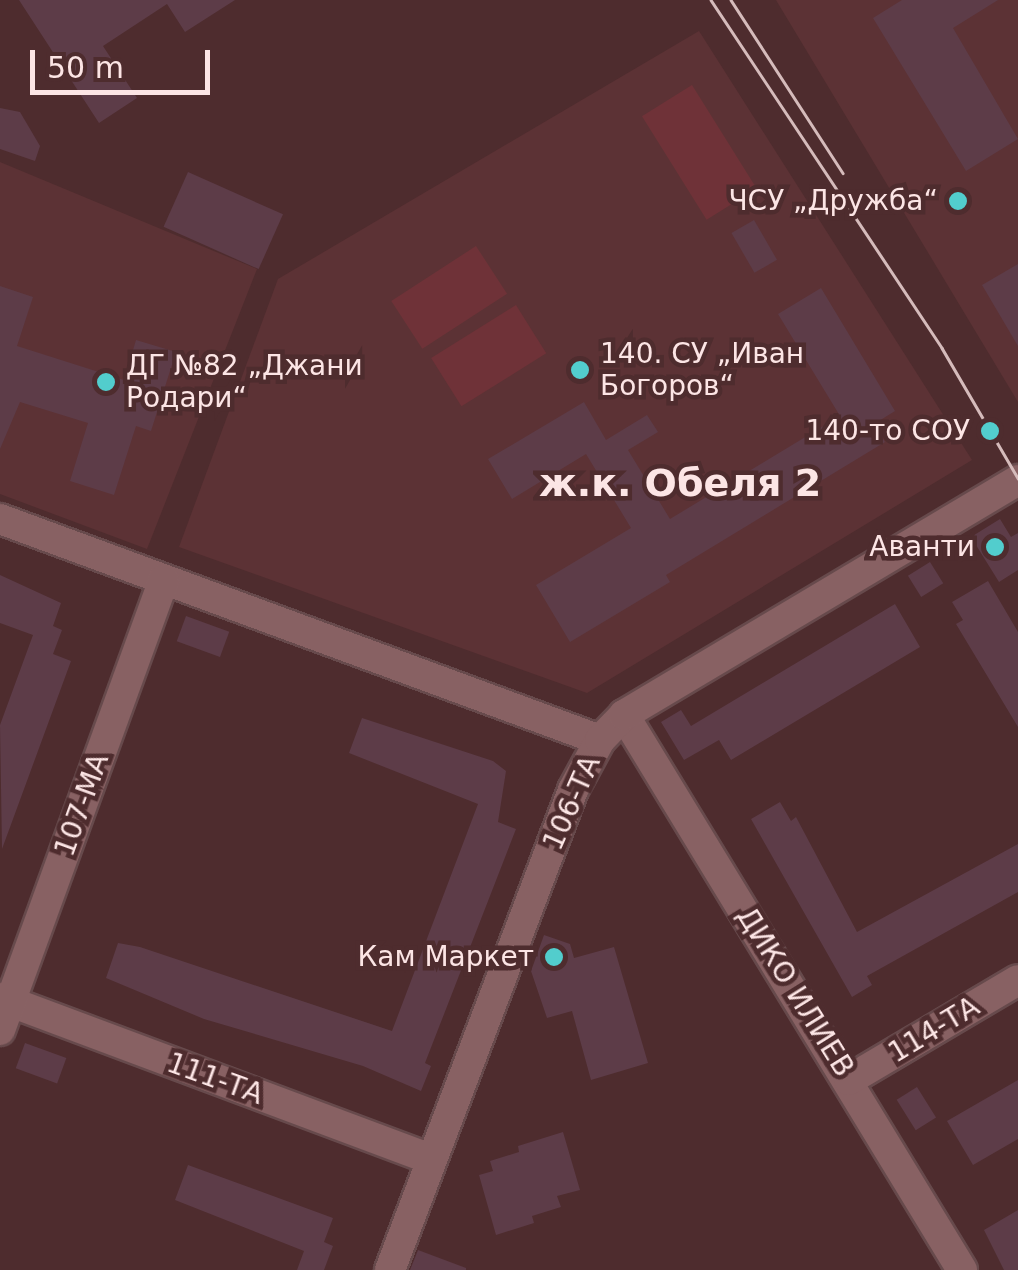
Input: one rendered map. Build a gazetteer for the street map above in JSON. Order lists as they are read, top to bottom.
{
  "streets": {
    "street": [
      "106-ТА",
      "107-МА",
      "ДИКО ИЛИЕВ",
      "114-ТА",
      "111-ТА"
    ]
  },
  "crossings": [
    ["106-ТА", "ДИКО ИЛИЕВ"],
    ["106-ТА", "111-ТА"],
    ["107-МА", "111-ТА"],
    ["ДИКО ИЛИЕВ", "114-ТА"]
  ],
  "districts": ["ж.к. Обеля 2"],
  "places": [
    "ЧСУ „Дружба“",
    "140. СУ „Иван Богоров“",
    "ДГ №82 „Джани Родари“",
    "140-то СОУ",
    "Аванти",
    "Кам Маркет"
  ],
  "scale_bar": "50 m"
}
